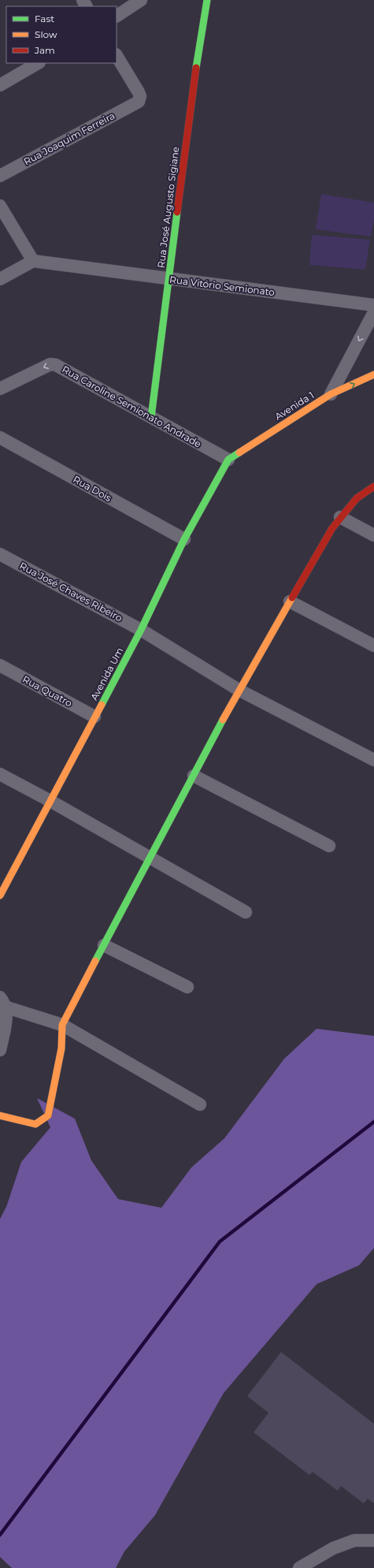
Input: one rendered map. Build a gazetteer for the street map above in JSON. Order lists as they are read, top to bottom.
{
  "streets": {
    "street": [
      "Rua Joaquim Ferreira",
      "Rua José Augusto Sigiane",
      "Rua Vitório Semionato",
      "Avenida 1",
      "Rua Caroline Semionato Andrade",
      "Rua Dois",
      "Rua José Chaves Ribeiro",
      "Avenida Um",
      "Rua Quatro"
    ]
  },
  "crossings": [
    ["Rua José Augusto Sigiane", "Rua Vitório Semionato"],
    ["Rua José Augusto Sigiane", "Rua Caroline Semionato Andrade"],
    ["Avenida 1", "Rua Caroline Semionato Andrade"],
    ["Avenida 1", "Avenida Um"],
    ["Rua Caroline Semionato Andrade", "Avenida Um"],
    ["Rua Dois", "Avenida Um"],
    ["Rua José Chaves Ribeiro", "Avenida Um"],
    ["Avenida Um", "Rua Quatro"]
  ],
  "one_way": ["Rua Caroline Semionato Andrade"],
  "legend": ["Fast", "Slow", "Jam"]
}
